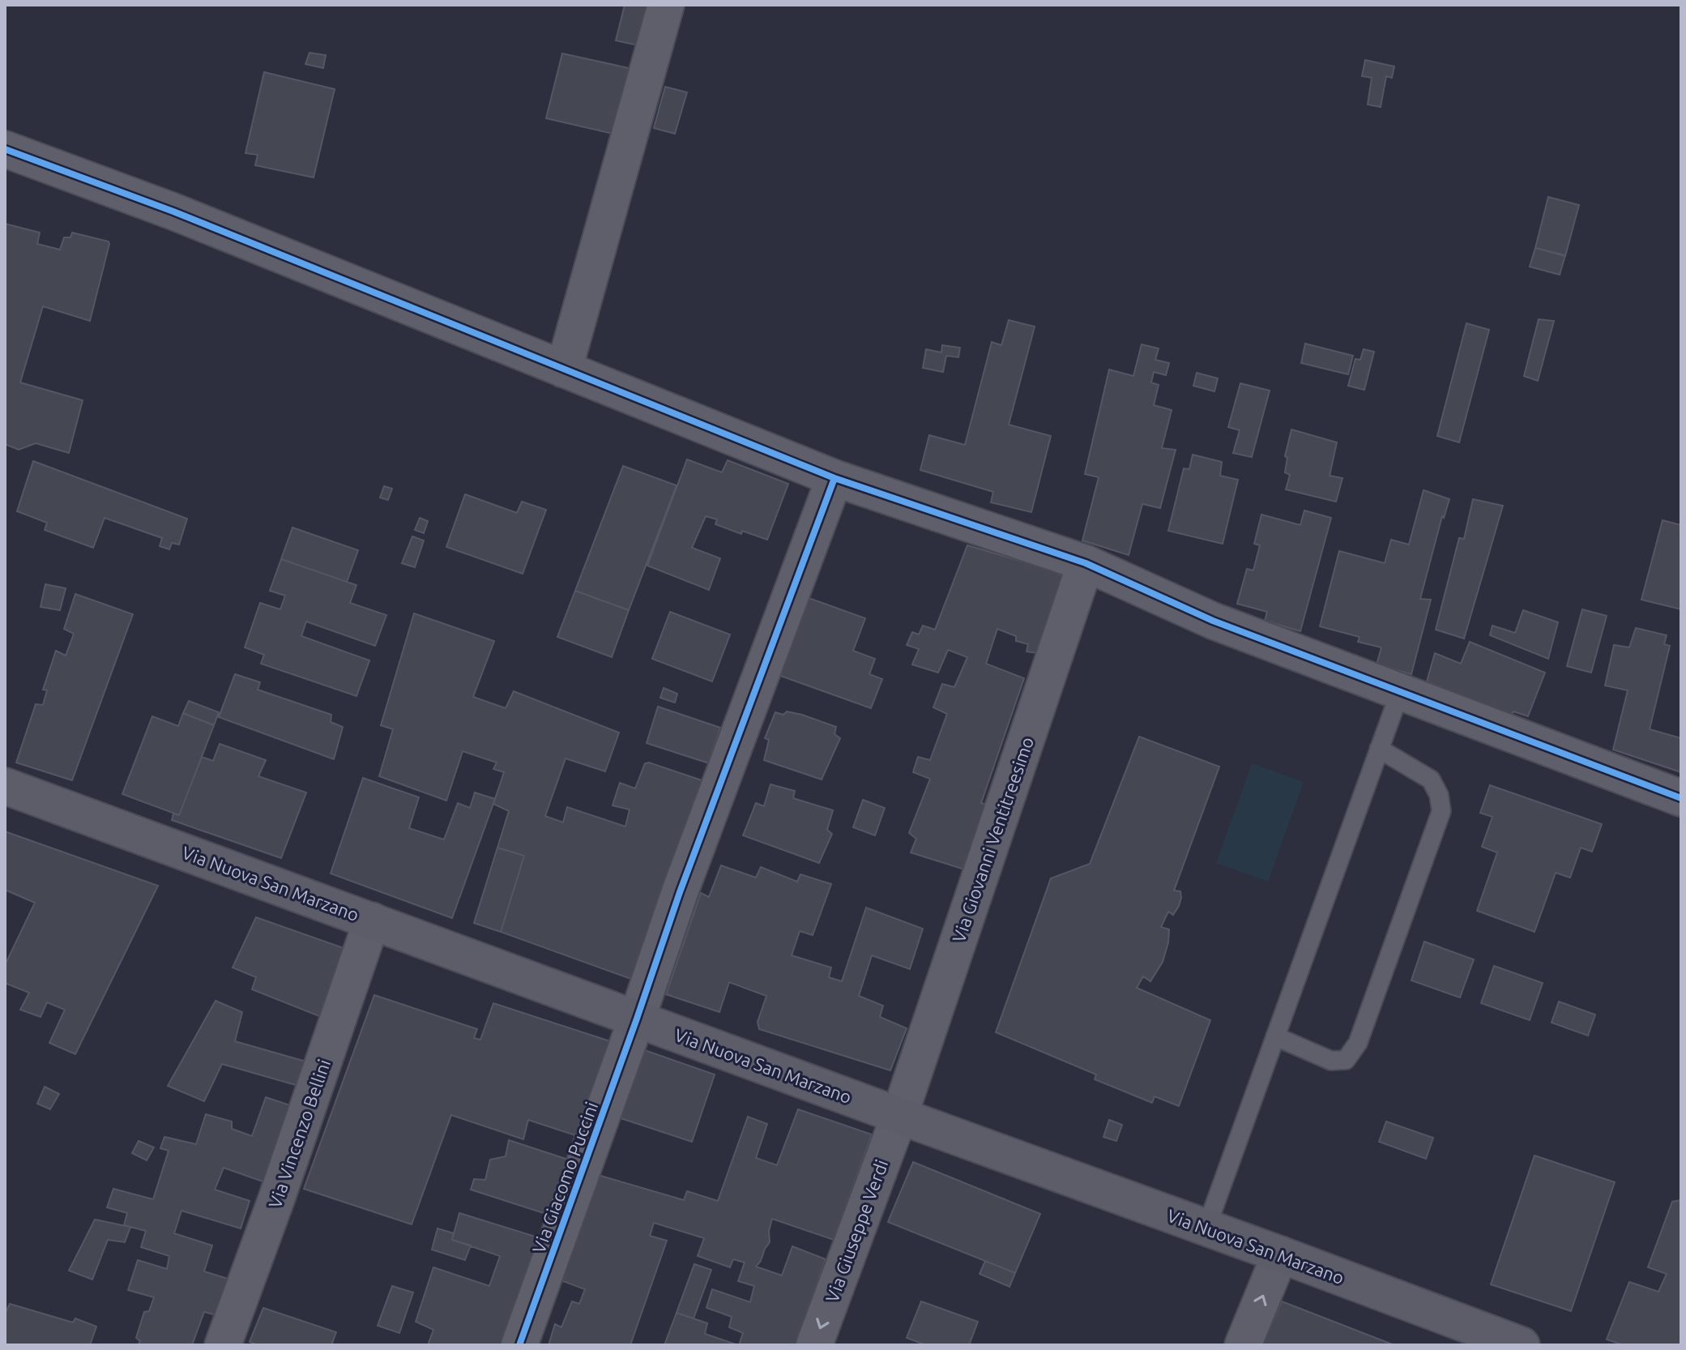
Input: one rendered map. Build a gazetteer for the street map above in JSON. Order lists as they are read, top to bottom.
{
  "streets": {
    "main road": ["Via Nuova San Marzano"],
    "street": [
      "Via Giovanni Ventitreesimo",
      "Via Vincenzo Bellini",
      "Via Giacomo Puccini",
      "Via Giuseppe Verdi"
    ]
  },
  "crossings": [
    ["Via Giovanni Ventitreesimo", "Via Nuova San Marzano"],
    ["Via Giovanni Ventitreesimo", "Via Giuseppe Verdi"],
    ["Via Nuova San Marzano", "Via Vincenzo Bellini"],
    ["Via Nuova San Marzano", "Via Giacomo Puccini"],
    ["Via Nuova San Marzano", "Via Giuseppe Verdi"]
  ],
  "one_way": ["Via Giuseppe Verdi"]
}
